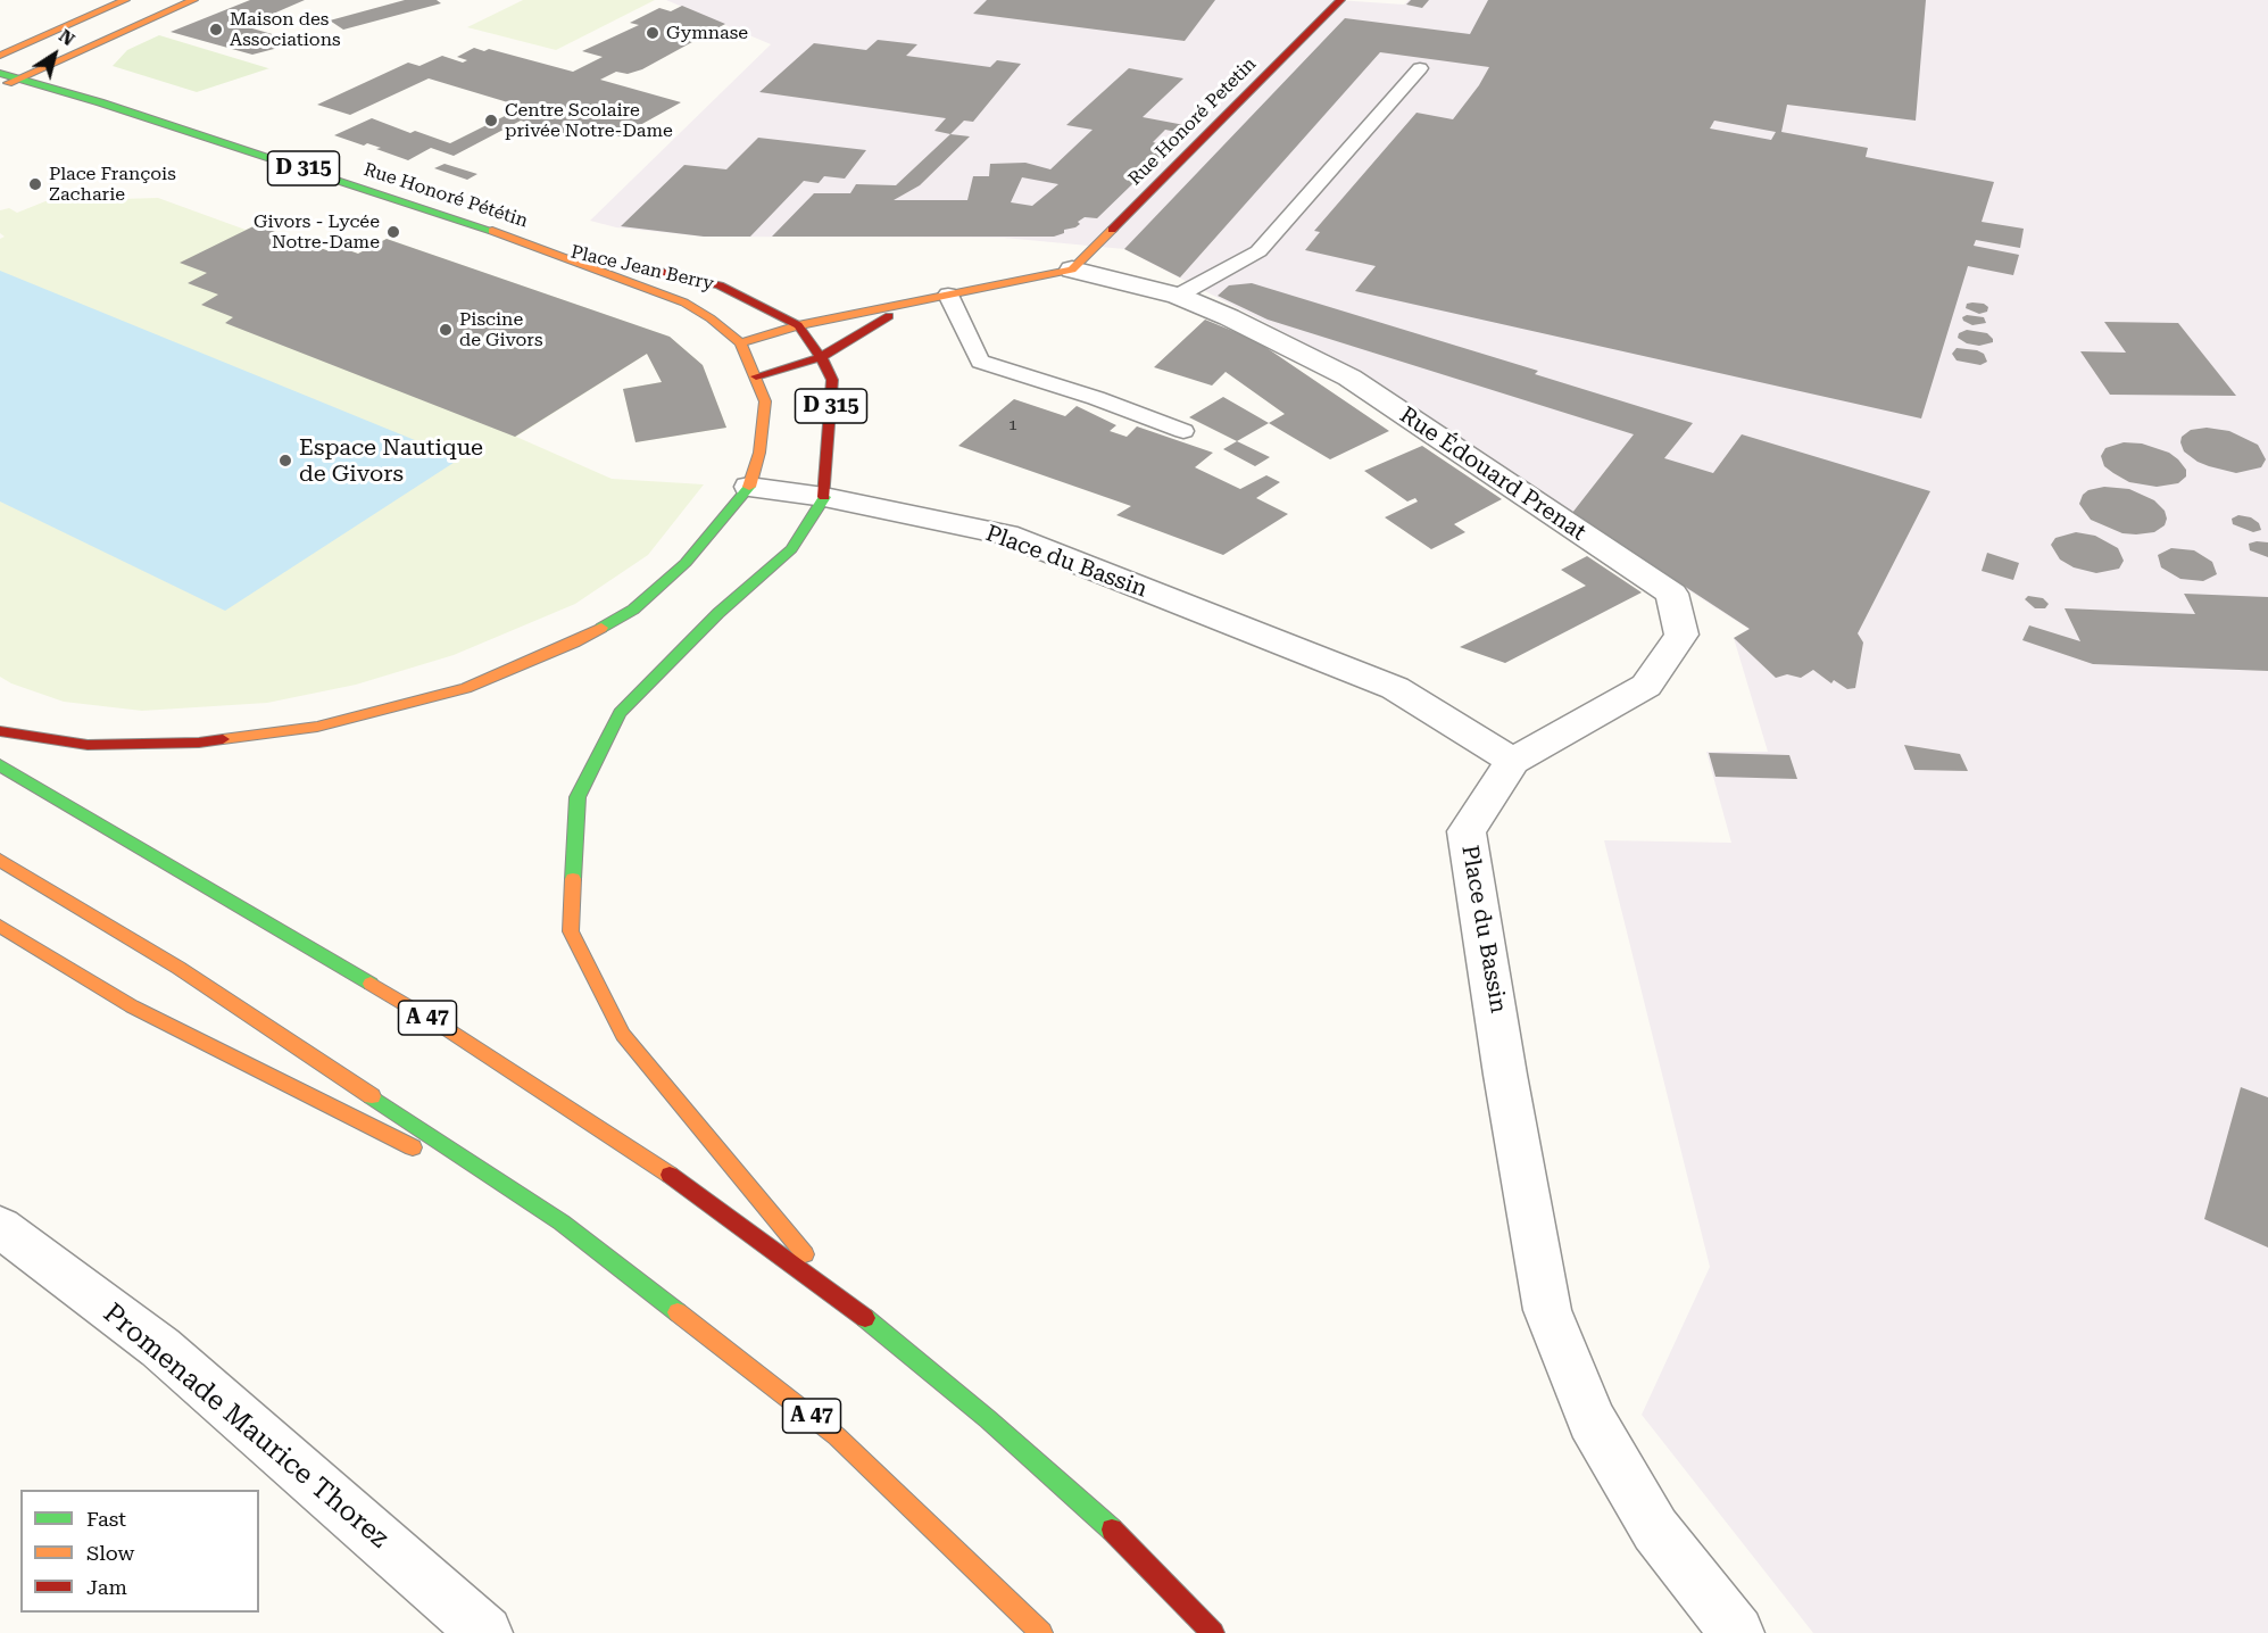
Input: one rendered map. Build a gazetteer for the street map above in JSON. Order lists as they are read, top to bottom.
{
  "streets": {
    "main road": [
      "Rue Honoré Petetin",
      "D 315",
      "Rue Honoré Pététin",
      "Place Jean Berry",
      "A 47"
    ],
    "street": ["Rue Édouard Prenat", "Place du Bassin", "Promenade Maurice Thorez"]
  },
  "crossings": [
    ["Rue Honoré Petetin", "D 315"],
    ["Rue Honoré Petetin", "Rue Édouard Prenat"],
    ["D 315", "Place Jean Berry"],
    ["D 315", "Rue Édouard Prenat"],
    ["Rue Honoré Pététin", "Place Jean Berry"],
    ["Place Jean Berry", "Place du Bassin"],
    ["Rue Édouard Prenat", "Place du Bassin"]
  ],
  "places": [
    "Maison des Associations",
    "Gymnase",
    "Centre Scolaire privée Notre-Dame",
    "Place François Zacharie",
    "Givors - Lycée Notre-Dame",
    "Piscine de Givors",
    "Espace Nautique de Givors"
  ],
  "house_numbers": ["1"],
  "legend": ["Fast", "Slow", "Jam"],
  "north": "top right"
}
